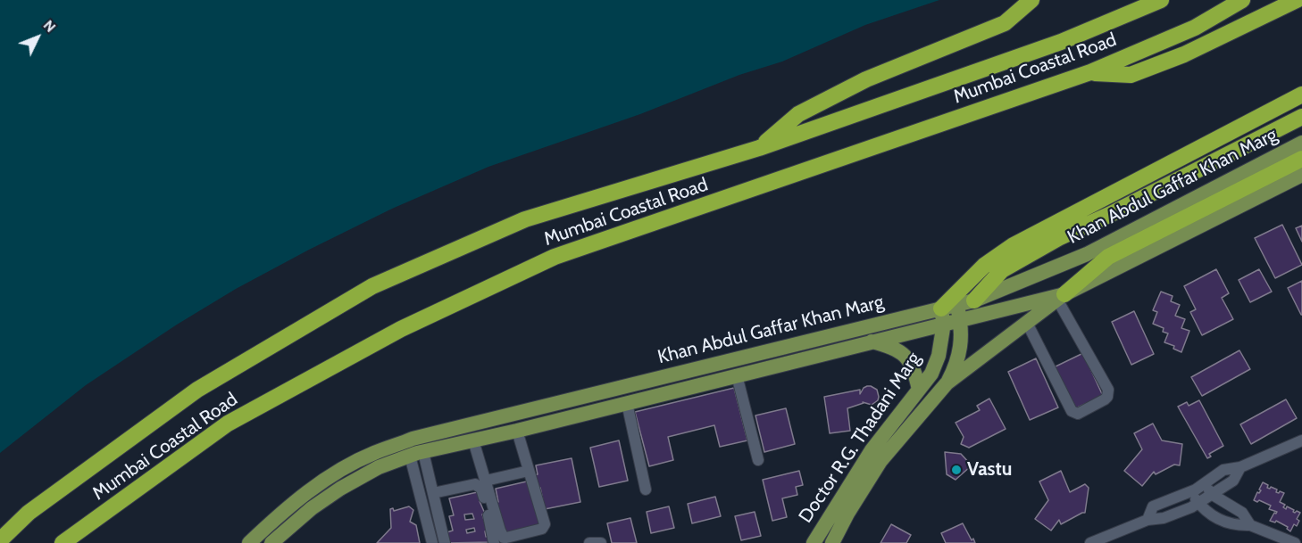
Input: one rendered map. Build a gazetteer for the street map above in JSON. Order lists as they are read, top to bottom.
{
  "streets": {
    "highway": ["Mumbai Coastal Road"],
    "main road": ["Khan Abdul Gaffar Khan Marg", "Doctor R.G. Thadani Marg"]
  },
  "crossings": [
    ["Khan Abdul Gaffar Khan Marg", "Doctor R.G. Thadani Marg"]
  ],
  "places": ["Vastu"],
  "north": "top right"
}
